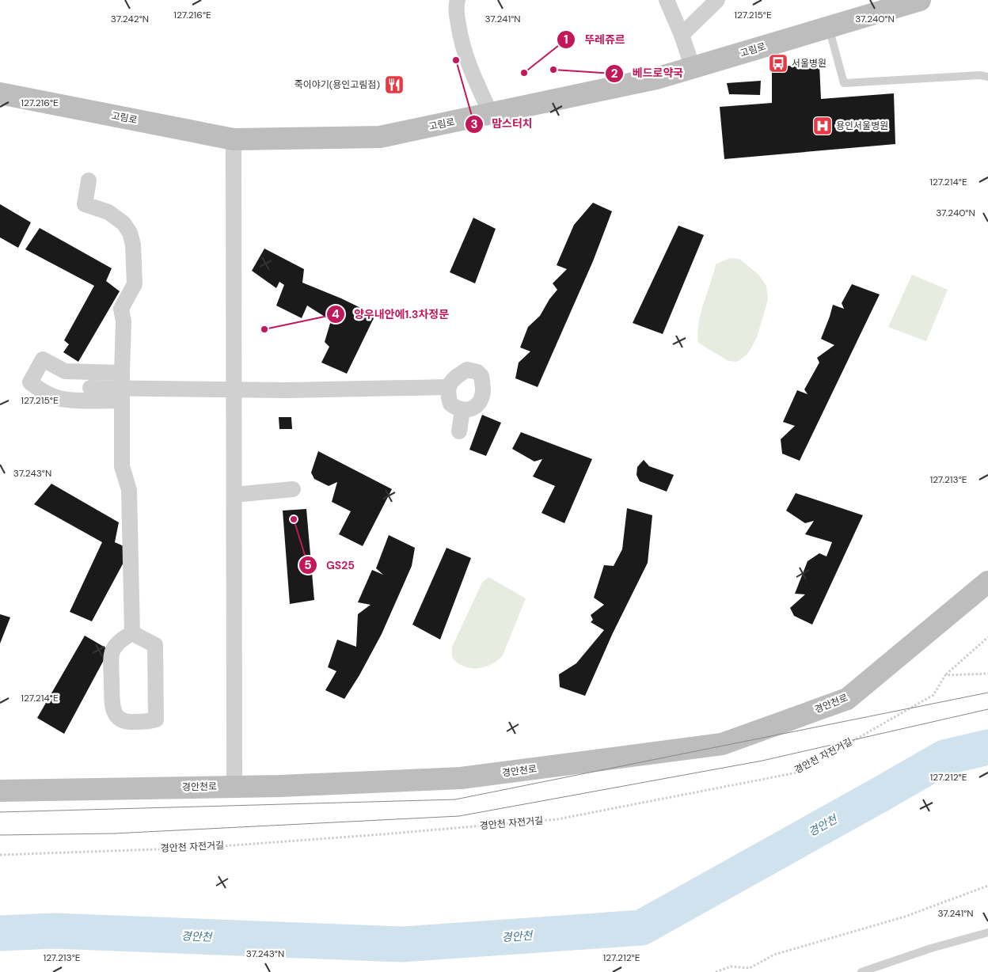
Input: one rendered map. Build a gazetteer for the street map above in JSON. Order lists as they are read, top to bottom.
{
  "streets": {
    "main road": ["고림로", "경안천로"],
    "path": ["경안천 자전거길"]
  },
  "water": ["경안천"],
  "places": {
    "other": [
      "맘스터치",
      "베드로약국",
      "뚜레쥬르",
      "양우내안에1.3차정문",
      "GS25"
    ],
    "bus stop": ["서울병원"],
    "restaurant": ["죽이야기(용인고림점)"],
    "hospital": ["용인서울병원"]
  },
  "coordinates": [
    "127.216°E",
    "127.215°E",
    "37.242°N",
    "37.241°N",
    "37.240°N",
    "127.214°E",
    "37.243°N",
    "127.213°E",
    "127.212°E"
  ]
}
